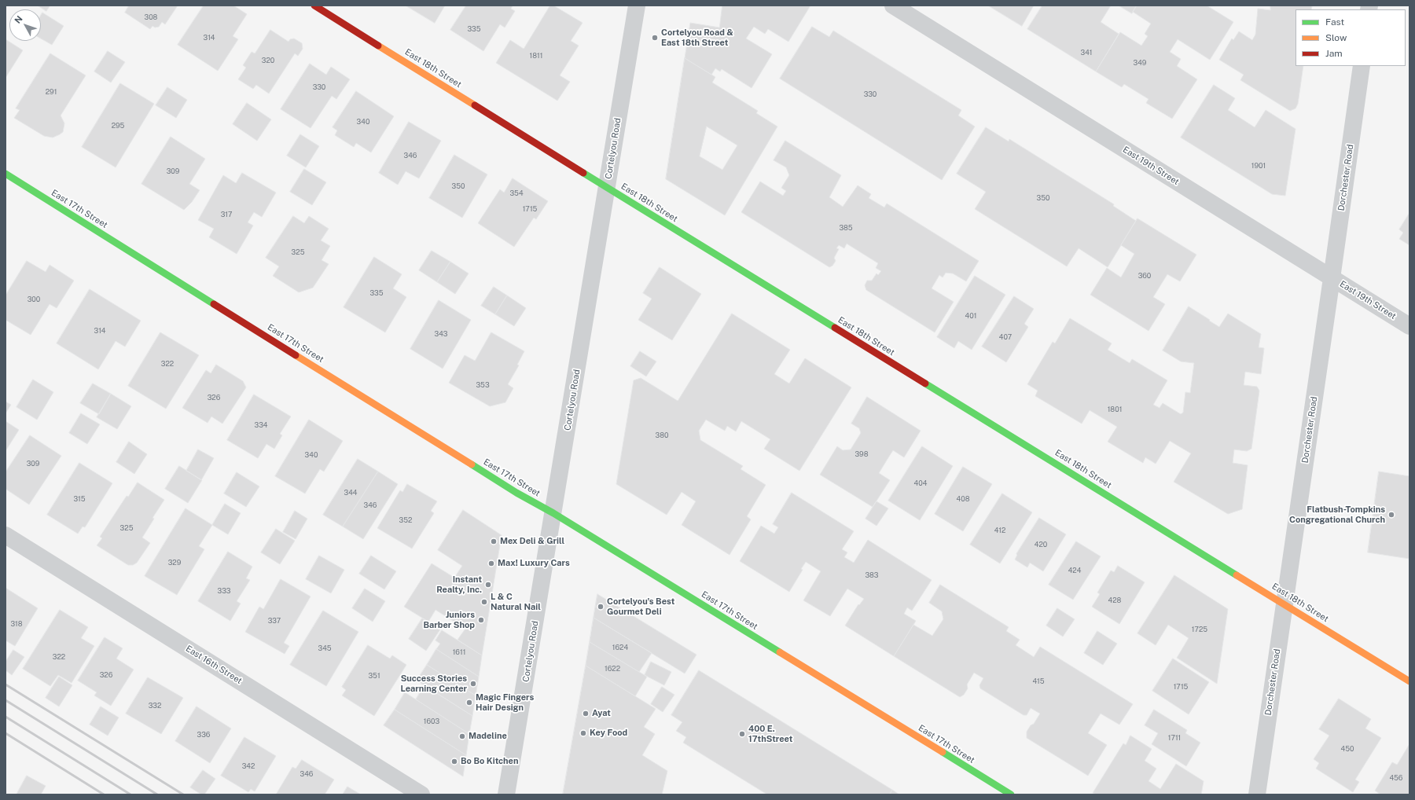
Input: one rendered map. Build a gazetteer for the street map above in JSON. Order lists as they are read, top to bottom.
{
  "streets": {
    "street": [
      "East 18th Street",
      "Cortelyou Road",
      "East 19th Street",
      "Dorchester Road",
      "East 17th Street",
      "East 16th Street"
    ]
  },
  "crossings": [
    ["East 18th Street", "Cortelyou Road"],
    ["East 18th Street", "Dorchester Road"],
    ["Cortelyou Road", "East 17th Street"],
    ["East 19th Street", "Dorchester Road"]
  ],
  "places": [
    "Cortelyou Road & East 18th Street",
    "Flatbush-Tompkins Congregational Church",
    "Mex Deli & Grill",
    "Max! Luxury Cars",
    "Instant Realty, Inc.",
    "L & C Natural Nail",
    "Cortelyou's Best Gourmet Deli",
    "Juniors Barber Shop",
    "Success Stories Learning Center",
    "Magic Fingers Hair Design",
    "Ayat",
    "Key Food",
    "400 E. 17thStreet",
    "Madeline",
    "Bo Bo Kitchen"
  ],
  "house_numbers": [
    "308",
    "335",
    "314",
    "341",
    "1811",
    "320",
    "349",
    "330",
    "291",
    "330",
    "340",
    "295",
    "346",
    "1901",
    "309",
    "350",
    "354",
    "350",
    "1715",
    "317",
    "385",
    "325",
    "360",
    "335",
    "300",
    "401",
    "314",
    "343",
    "407",
    "322",
    "353",
    "326",
    "1801",
    "334",
    "380",
    "398",
    "340",
    "309",
    "404",
    "344",
    "315",
    "408",
    "346",
    "352",
    "325",
    "412",
    "420",
    "329",
    "424",
    "383",
    "333",
    "428",
    "337",
    "318",
    "1725",
    "1624",
    "345",
    "1611",
    "322",
    "1622",
    "326",
    "351",
    "415",
    "1715",
    "332",
    "1603",
    "336",
    "1711",
    "450",
    "342",
    "346",
    "456"
  ],
  "legend": ["Fast", "Slow", "Jam"],
  "north": "top left"
}
